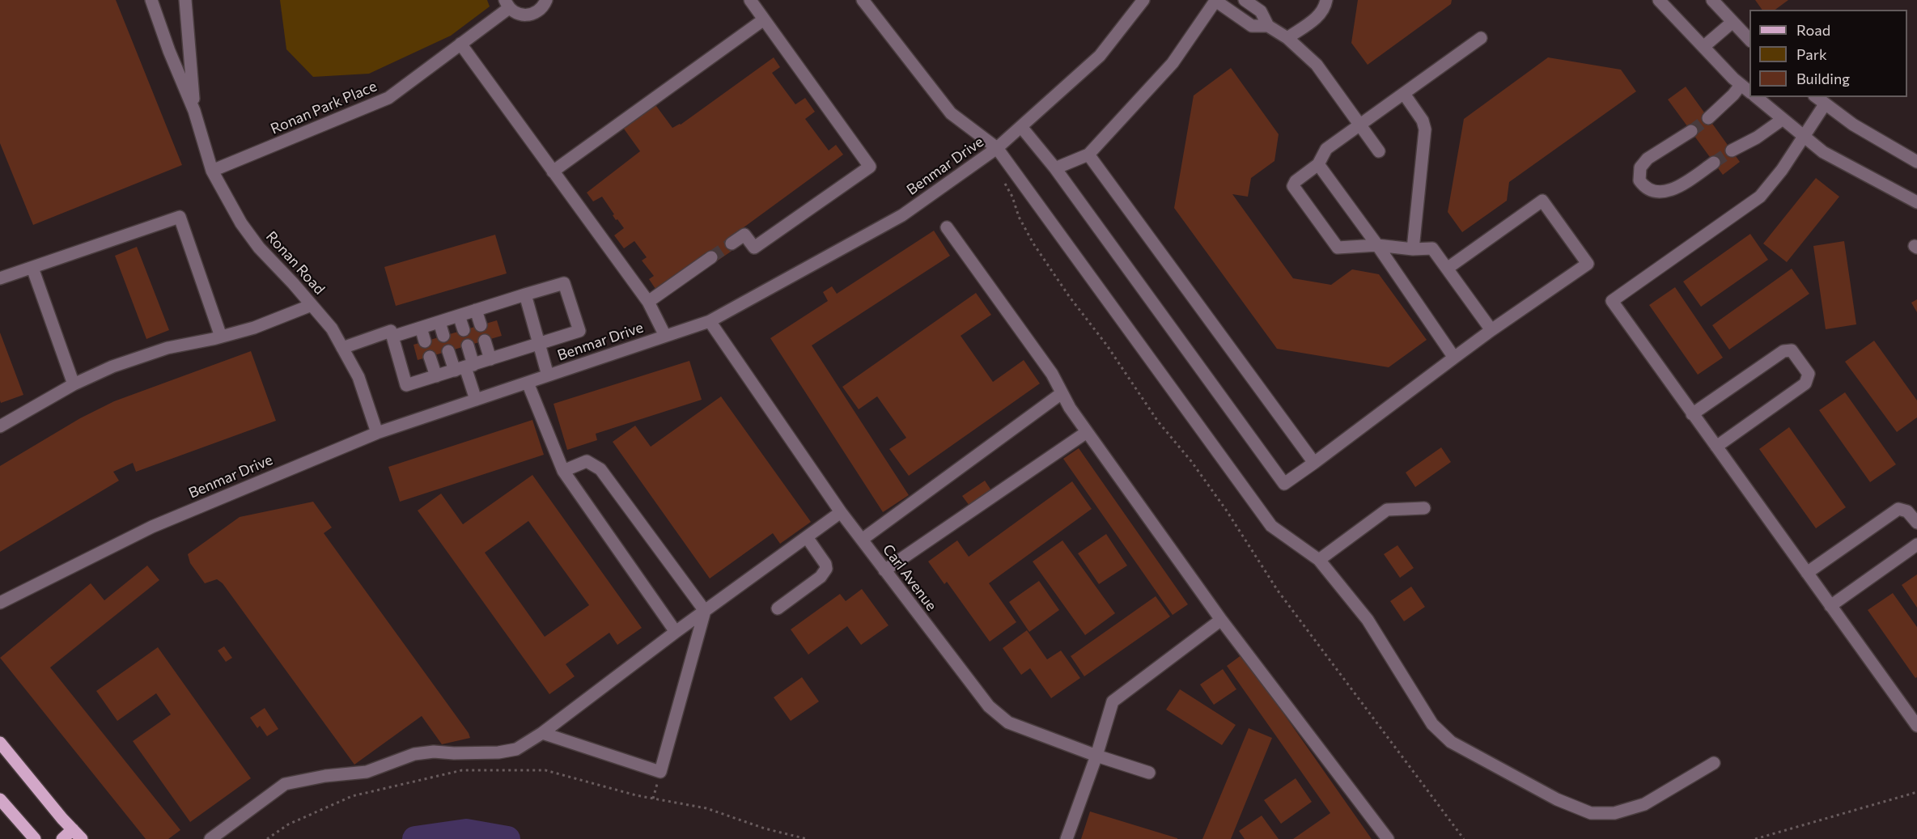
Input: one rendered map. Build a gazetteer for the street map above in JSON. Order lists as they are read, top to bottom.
{
  "streets": {
    "street": [
      "Ronan Park Place",
      "Benmar Drive",
      "Ronan Road",
      "Carl Avenue"
    ]
  },
  "crossings": [
    ["Ronan Park Place", "Ronan Road"],
    ["Benmar Drive", "Ronan Road"],
    ["Benmar Drive", "Carl Avenue"]
  ],
  "legend": ["Road", "Park", "Building"]
}
